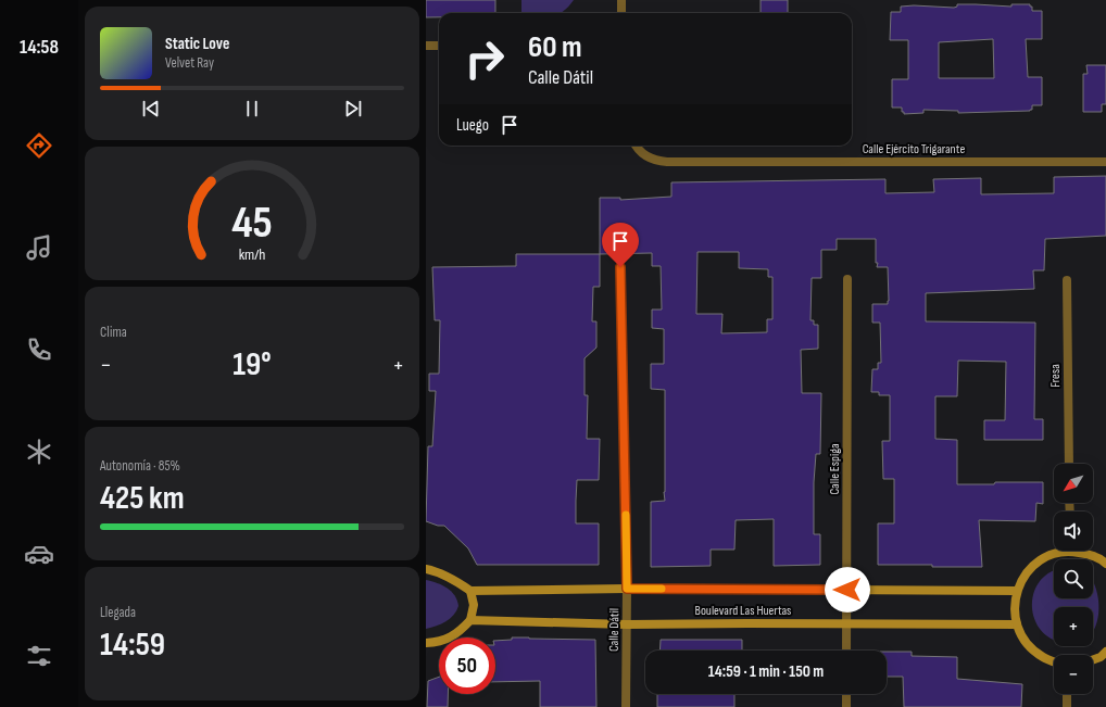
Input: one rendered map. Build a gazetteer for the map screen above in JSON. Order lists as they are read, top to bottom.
{
  "streets": {
    "main road": ["Boulevard Las Huertas"],
    "street": [
      "Calle Ejército Trigarante",
      "Fresa",
      "Calle Espiga",
      "Calle Dátil"
    ]
  },
  "crossings": [
    ["Calle Espiga", "Boulevard Las Huertas"],
    ["Boulevard Las Huertas", "Calle Dátil"]
  ],
  "north": "bottom left",
  "page": {
    "tabs": "14:58",
    "turn": ["60 m", "Calle Dátil"],
    "song": ["Static Love", "Velvet Ray"],
    "then": "Luego",
    "tile": [
      "Clima",
      ["Autonomía · 85%", "425 km"],
      ["Llegada", "14:59"]
    ],
    "heat": ["−", "19°", "+"],
    "map_buttons": ["+", "−"],
    "limit": "50",
    "trip": "14:59 · 1 min · 150 m",
    "gauge": ["45", "km/h"]
  }
}
